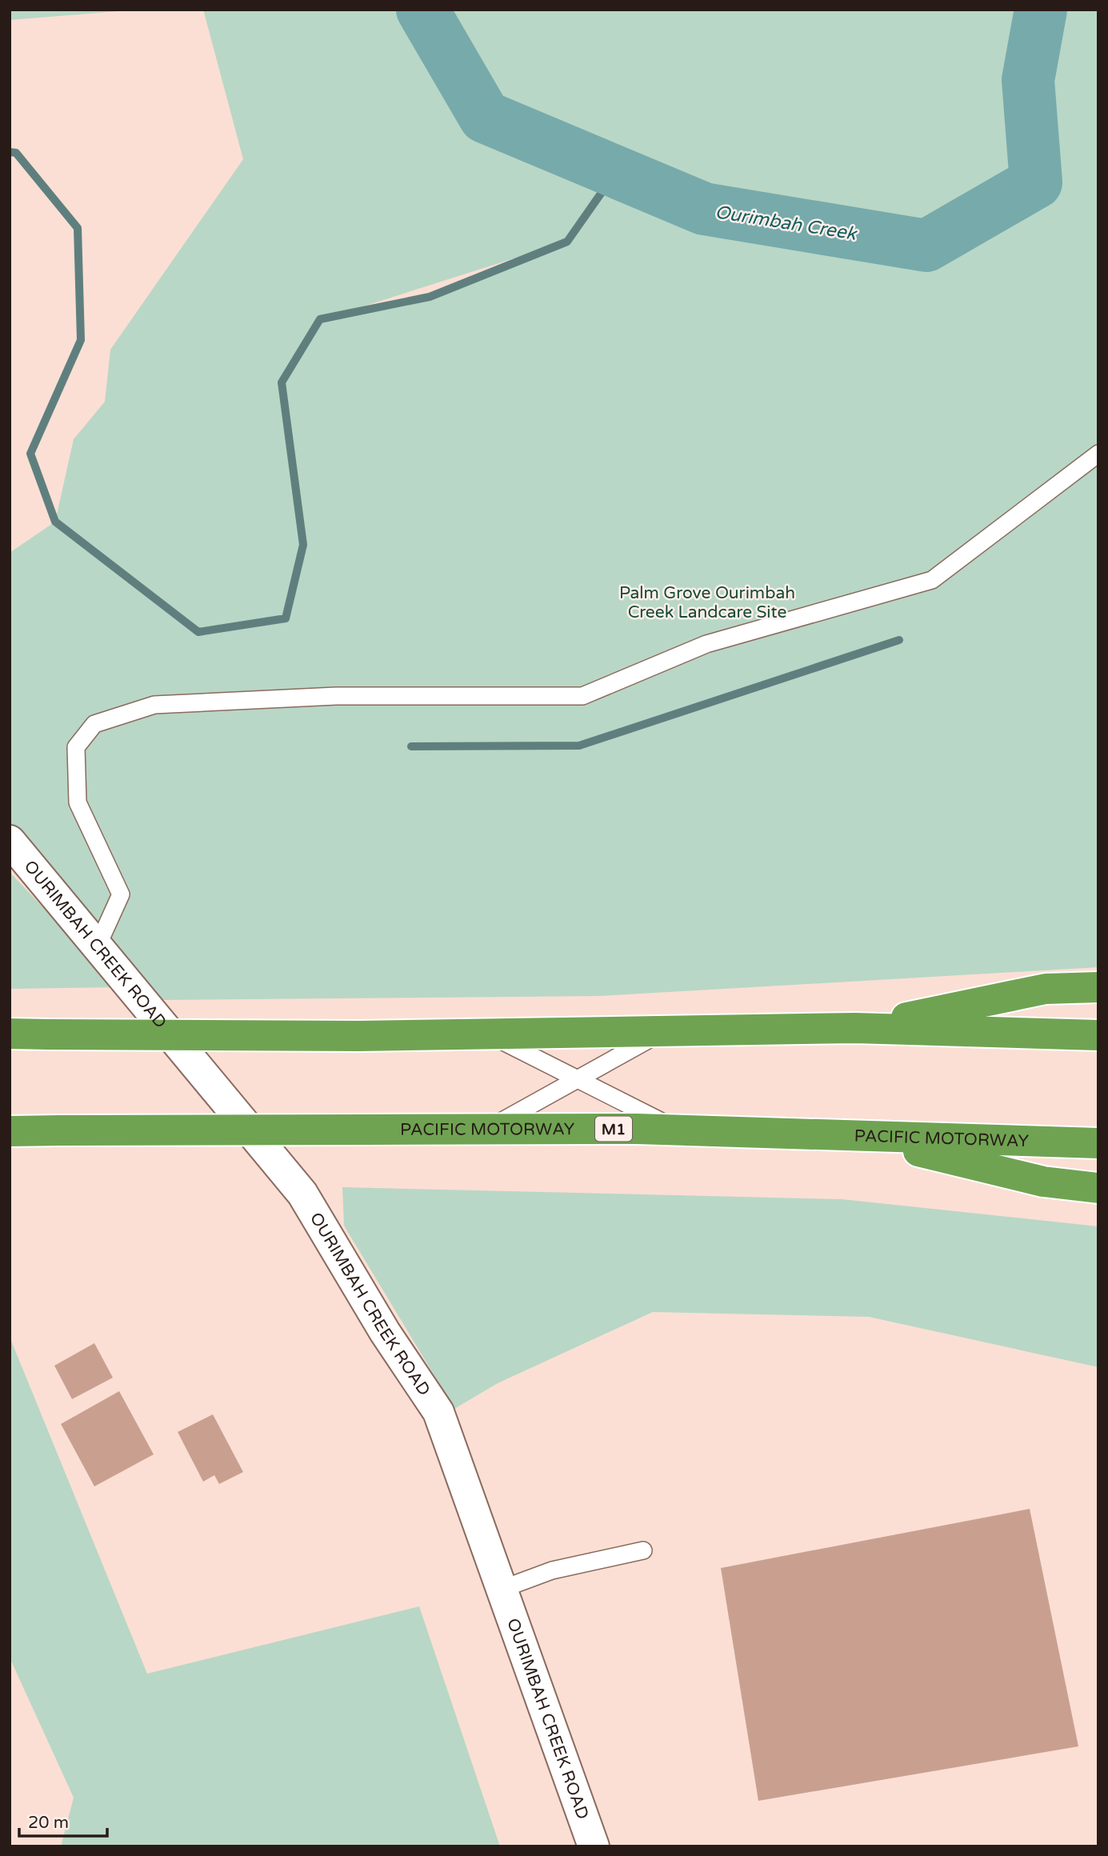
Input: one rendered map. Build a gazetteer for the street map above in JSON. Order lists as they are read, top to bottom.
{
  "streets": {
    "highway": ["PACIFIC MOTORWAY", "M1"],
    "street": ["OURIMBAH CREEK ROAD"]
  },
  "water": ["Ourimbah Creek"],
  "parks": ["Palm Grove Ourimbah Creek Landcare Site"],
  "scale_bar": "20 m"
}
